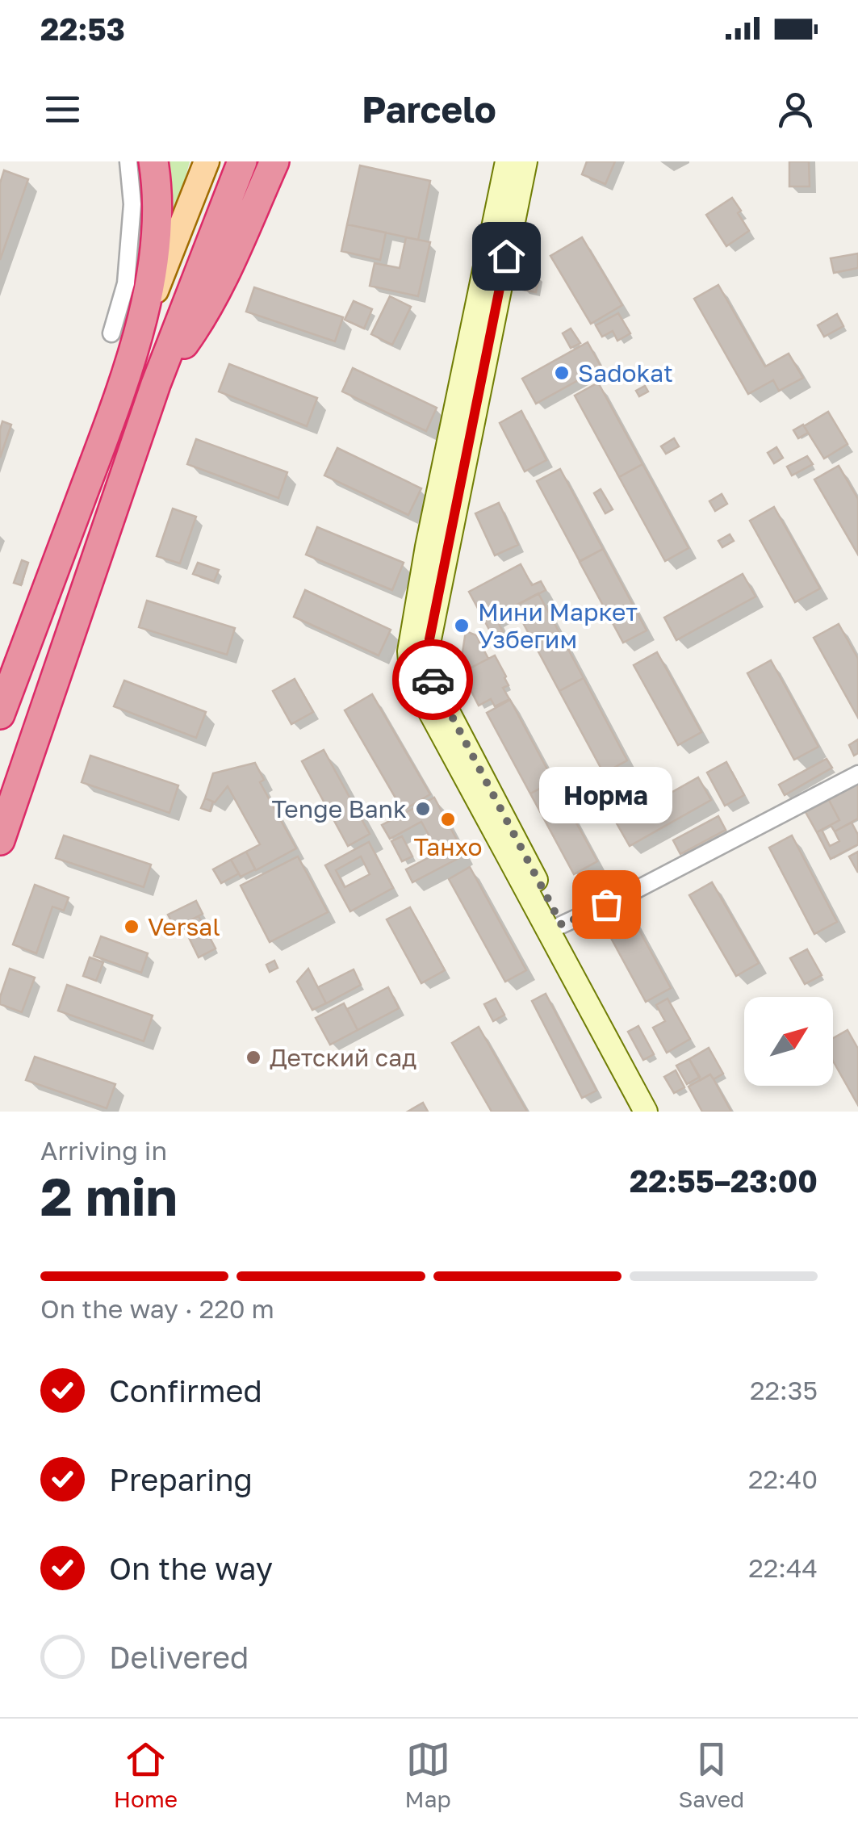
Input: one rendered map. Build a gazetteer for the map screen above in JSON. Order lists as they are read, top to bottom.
{
  "places": [
    "Sadokat",
    "Мини Маркет Узбегим",
    "Tenge Bank",
    "Танхо",
    "Норма",
    "Versal",
    "Детский сад"
  ],
  "north": "top right",
  "page": {
    "status": "22:53",
    "header": "Parcelo",
    "bubble": "Норма",
    "heading": ["2 min", "Arriving in", "22:55–23:00"],
    "bar": "On the way · 220 m",
    "list": [
      ["Confirmed", "22:35"],
      ["Preparing", "22:40"],
      ["On the way", "22:44"],
      "Delivered"
    ],
    "tabs": ["Home", "Map", "Saved"]
  }
}
